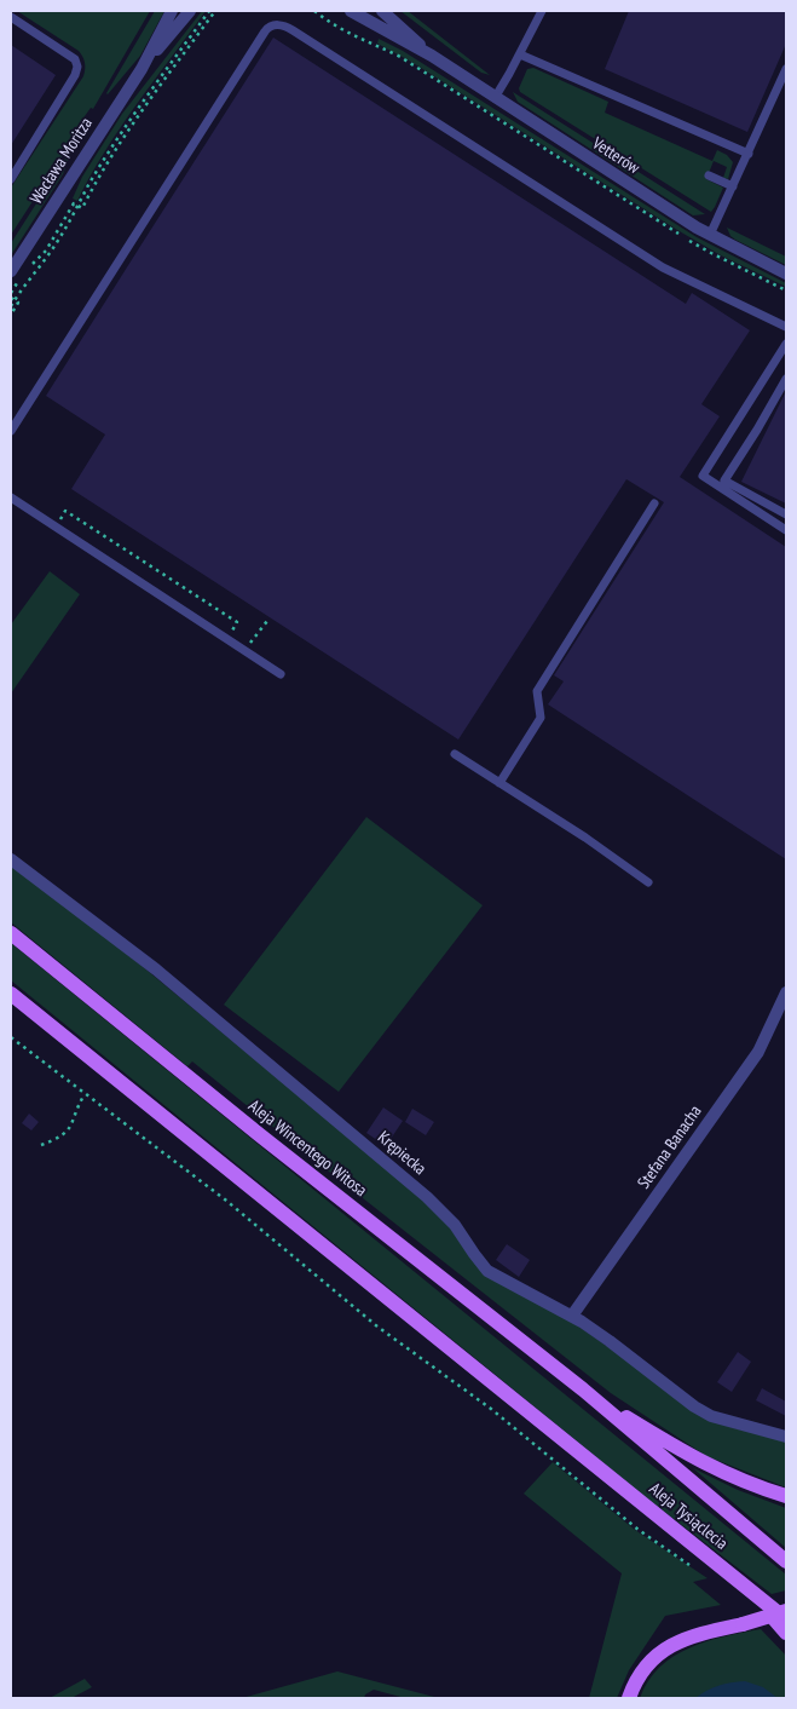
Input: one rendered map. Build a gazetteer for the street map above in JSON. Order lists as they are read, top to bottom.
{
  "streets": {
    "main road": ["Aleja Wincentego Witosa", "Aleja Tysiąclecia"],
    "street": [
      "Vetterów",
      "Wacława Moritza",
      "Stefana Banacha",
      "Krępiecka"
    ]
  },
  "crossings": [
    ["Stefana Banacha", "Krępiecka"],
    ["Aleja Wincentego Witosa", "Aleja Tysiąclecia"]
  ]
}
